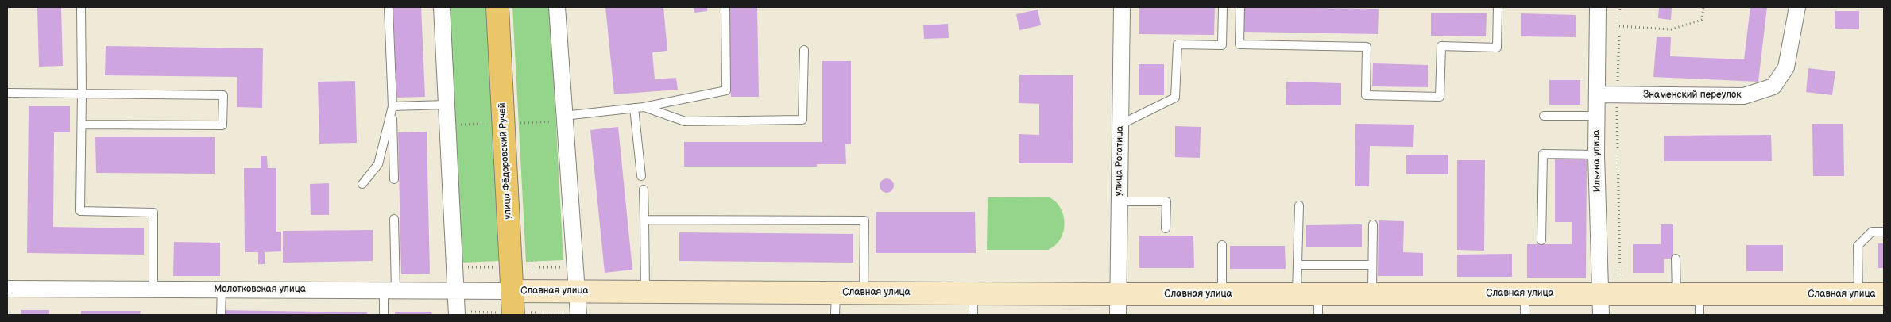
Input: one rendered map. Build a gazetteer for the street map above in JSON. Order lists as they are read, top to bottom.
{
  "streets": {
    "main road": ["улица Фёдоровский Ручей"],
    "street": [
      "Знаменский переулок",
      "улица Рогатица",
      "Ильина улица",
      "Молотковская улица",
      "Славная улица"
    ]
  },
  "crossings": [
    ["Знаменский переулок", "Ильина улица"],
    ["улица Фёдоровский Ручей", "Молотковская улица"],
    ["улица Фёдоровский Ручей", "Славная улица"],
    ["улица Рогатица", "Славная улица"],
    ["Ильина улица", "Славная улица"],
    ["Молотковская улица", "Славная улица"]
  ]
}
